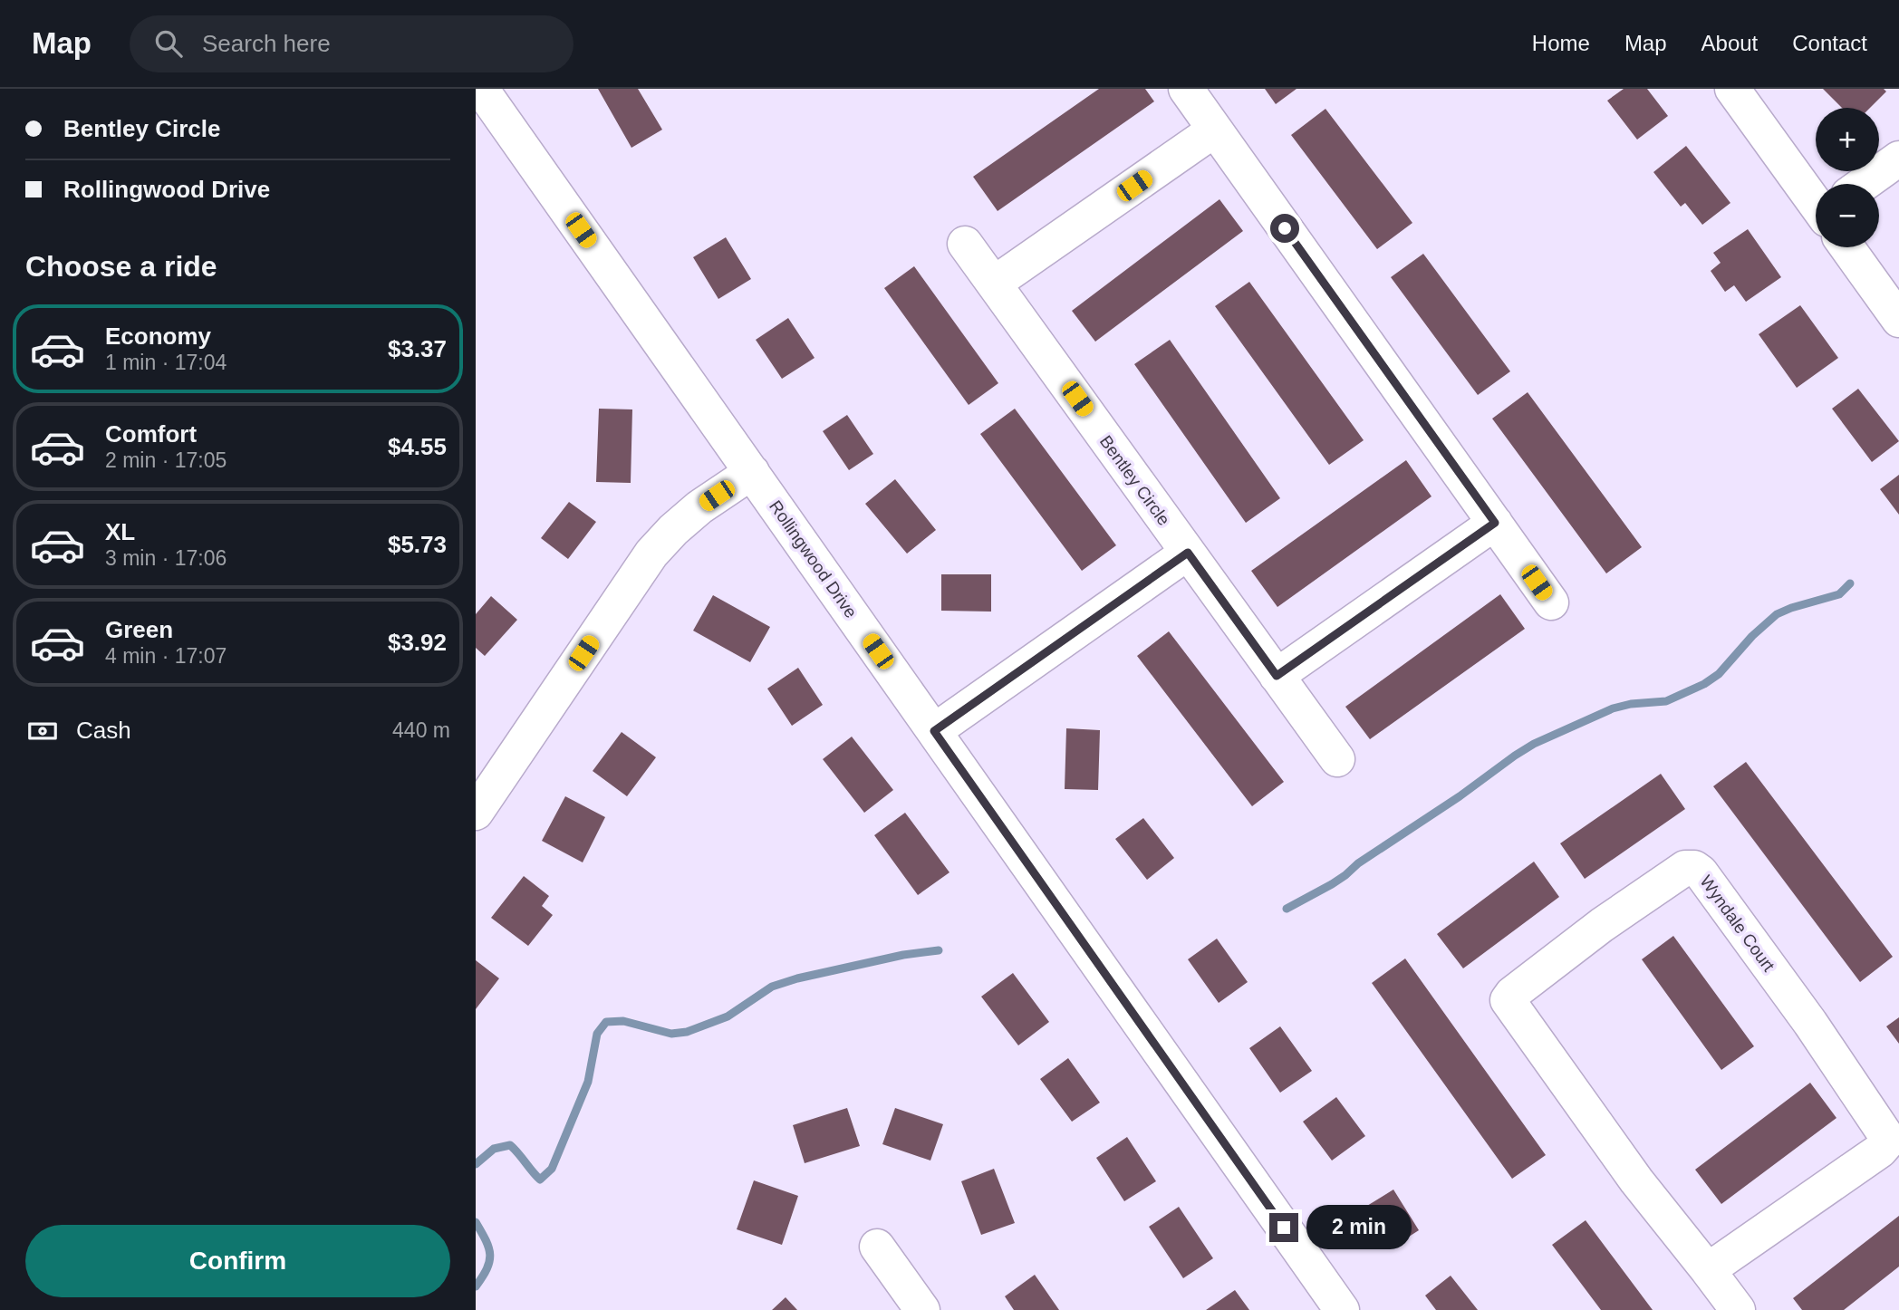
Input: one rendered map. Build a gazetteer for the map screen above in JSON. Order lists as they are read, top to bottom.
{
  "streets": {
    "street": ["Bentley Circle", "Rollingwood Drive", "Wyndale Court"]
  },
  "page": {
    "header": "Map",
    "search": "Search here",
    "nav": [
      "Home",
      "Map",
      "About",
      "Contact"
    ],
    "banner": ["Bentley Circle", "Rollingwood Drive"],
    "map_buttons": ["+", "−"],
    "heading": "Choose a ride",
    "list": [
      {
        "name": "Economy",
        "note": "1 min · 17:04",
        "value": "$3.37"
      },
      {
        "name": "Comfort",
        "note": "2 min · 17:05",
        "value": "$4.55"
      },
      {
        "name": "XL",
        "note": "3 min · 17:06",
        "value": "$5.73"
      },
      {
        "name": "Green",
        "note": "4 min · 17:07",
        "value": "$3.92"
      }
    ],
    "pay": ["Cash", "440 m"],
    "bubble": "2 min",
    "buttons": "Confirm"
  }
}
